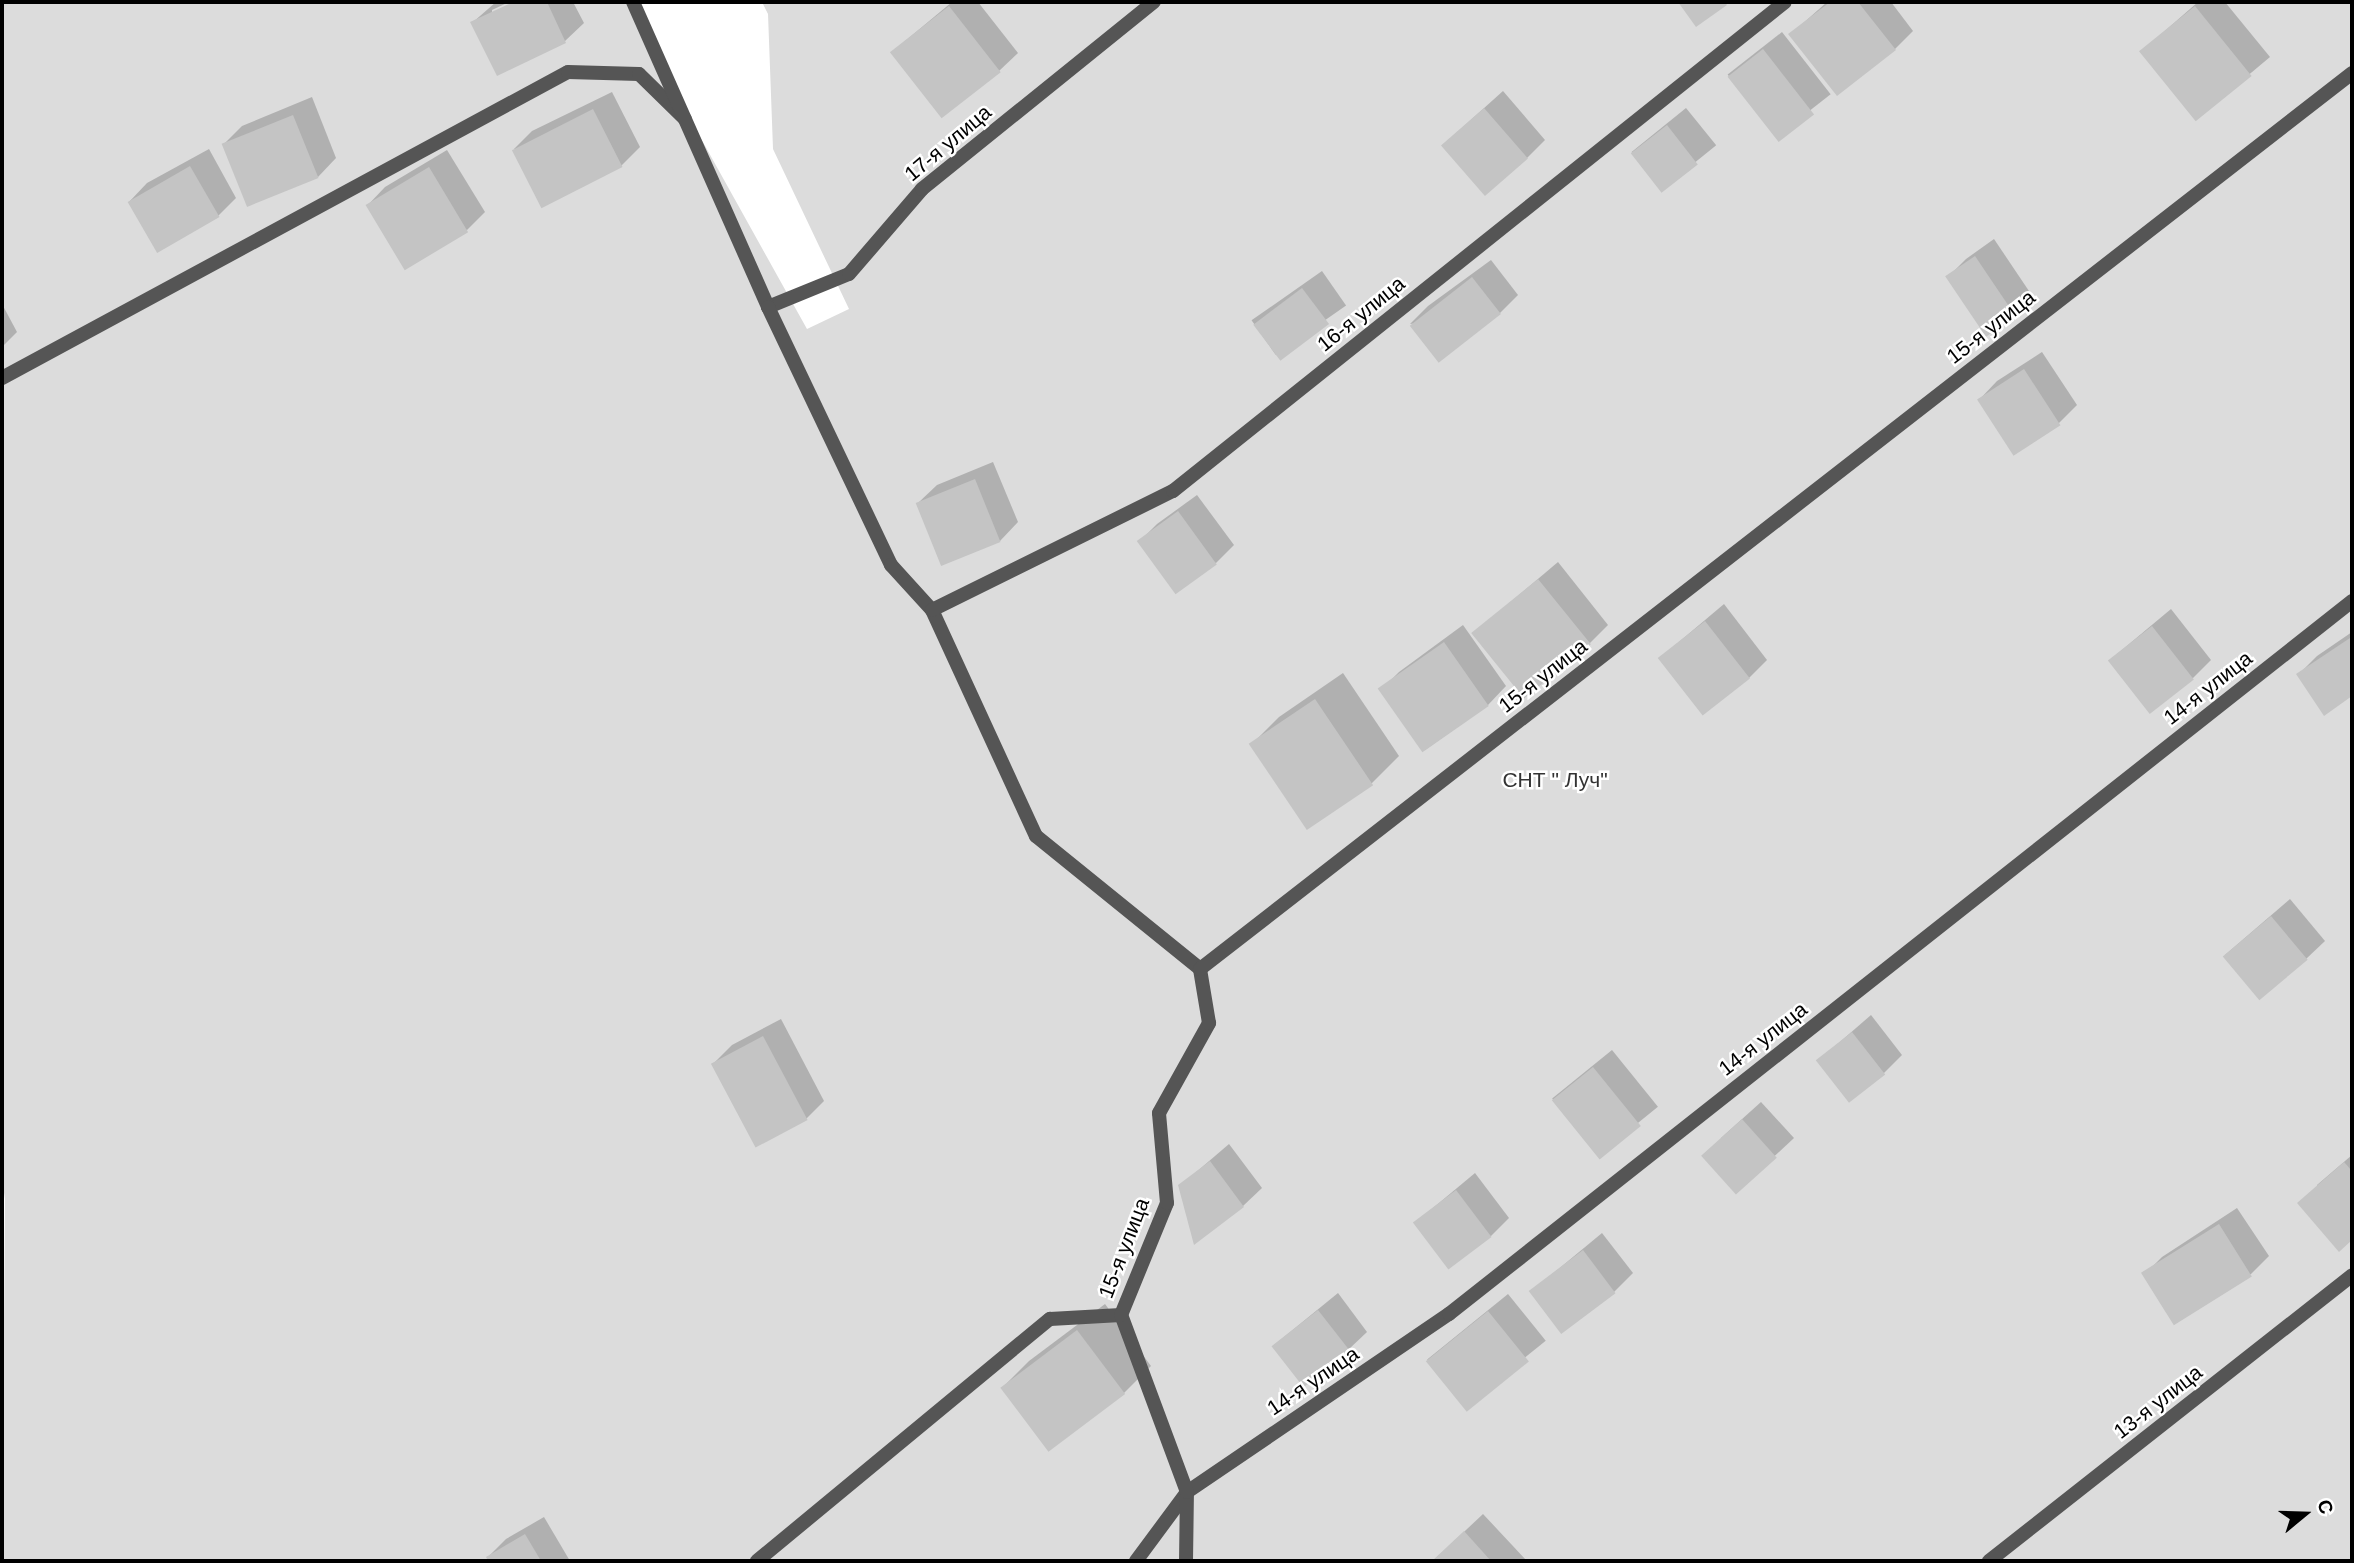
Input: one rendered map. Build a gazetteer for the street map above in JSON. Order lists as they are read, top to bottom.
{
  "streets": {
    "street": [
      "17-я улица",
      "16-я улица",
      "15-я улица",
      "14-я улица",
      "13-я улица"
    ]
  },
  "crossings": [
    ["15-я улица", "14-я улица"]
  ],
  "parks": ["СНТ \" Луч\""],
  "north": "right"
}
